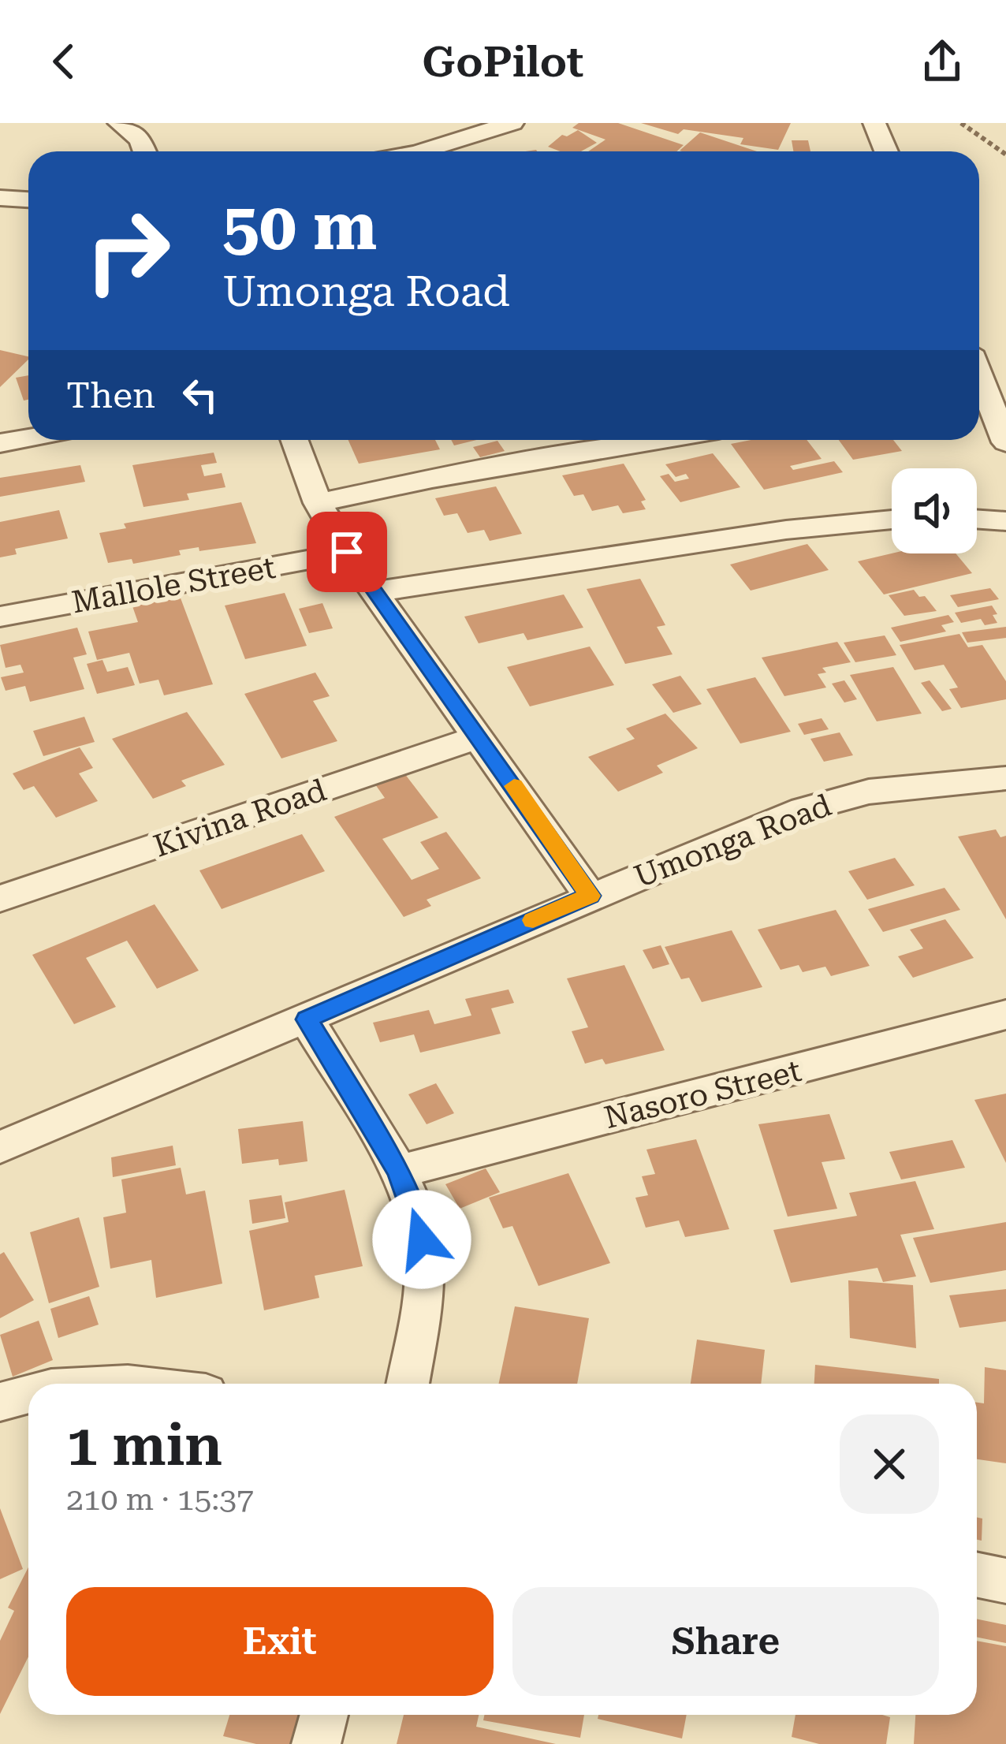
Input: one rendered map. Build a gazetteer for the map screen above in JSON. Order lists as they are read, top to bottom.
{
  "streets": {
    "street": [
      "Mallole Street",
      "Kivina Road",
      "Umonga Road",
      "Nasoro Street"
    ]
  },
  "page": {
    "header": "GoPilot",
    "turn": ["50 m", "Umonga Road"],
    "then": "Then",
    "heading": ["1 min", "210 m · 15:37"],
    "buttons": ["Exit", "Share"]
  }
}
